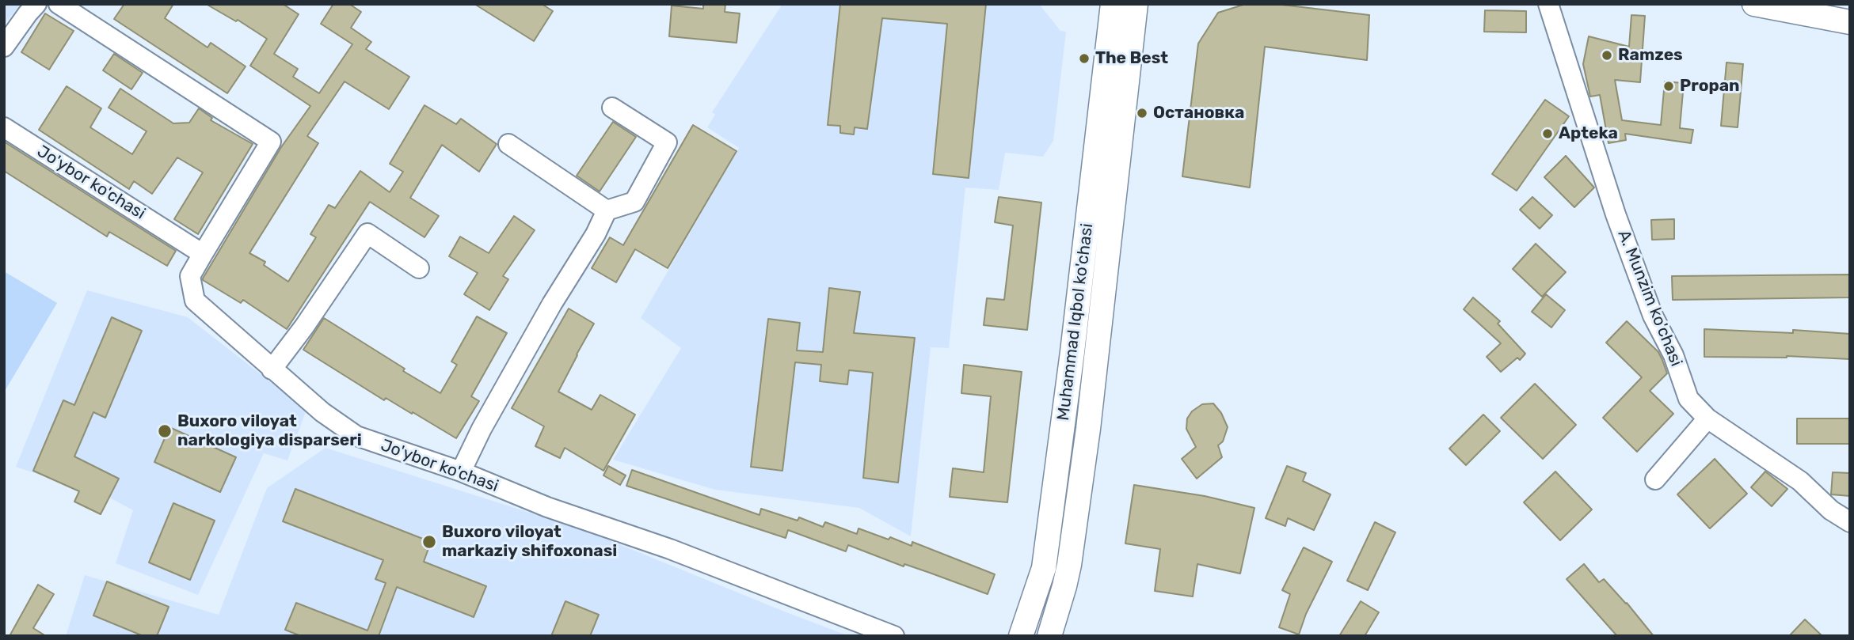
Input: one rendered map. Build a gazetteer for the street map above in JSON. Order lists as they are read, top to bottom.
{
  "streets": {
    "main road": ["Muhammad Iqbol ko'chasi"],
    "street": ["Jo'ybor ko'chasi", "A. Munzim ko'chasi"]
  },
  "places": [
    "Ramzes",
    "The Best",
    "Propan",
    "Остановка",
    "Apteka",
    "Buxoro viloyat narkologiya disparseri",
    "Buxoro viloyat markaziy shifoxonasi"
  ]
}
